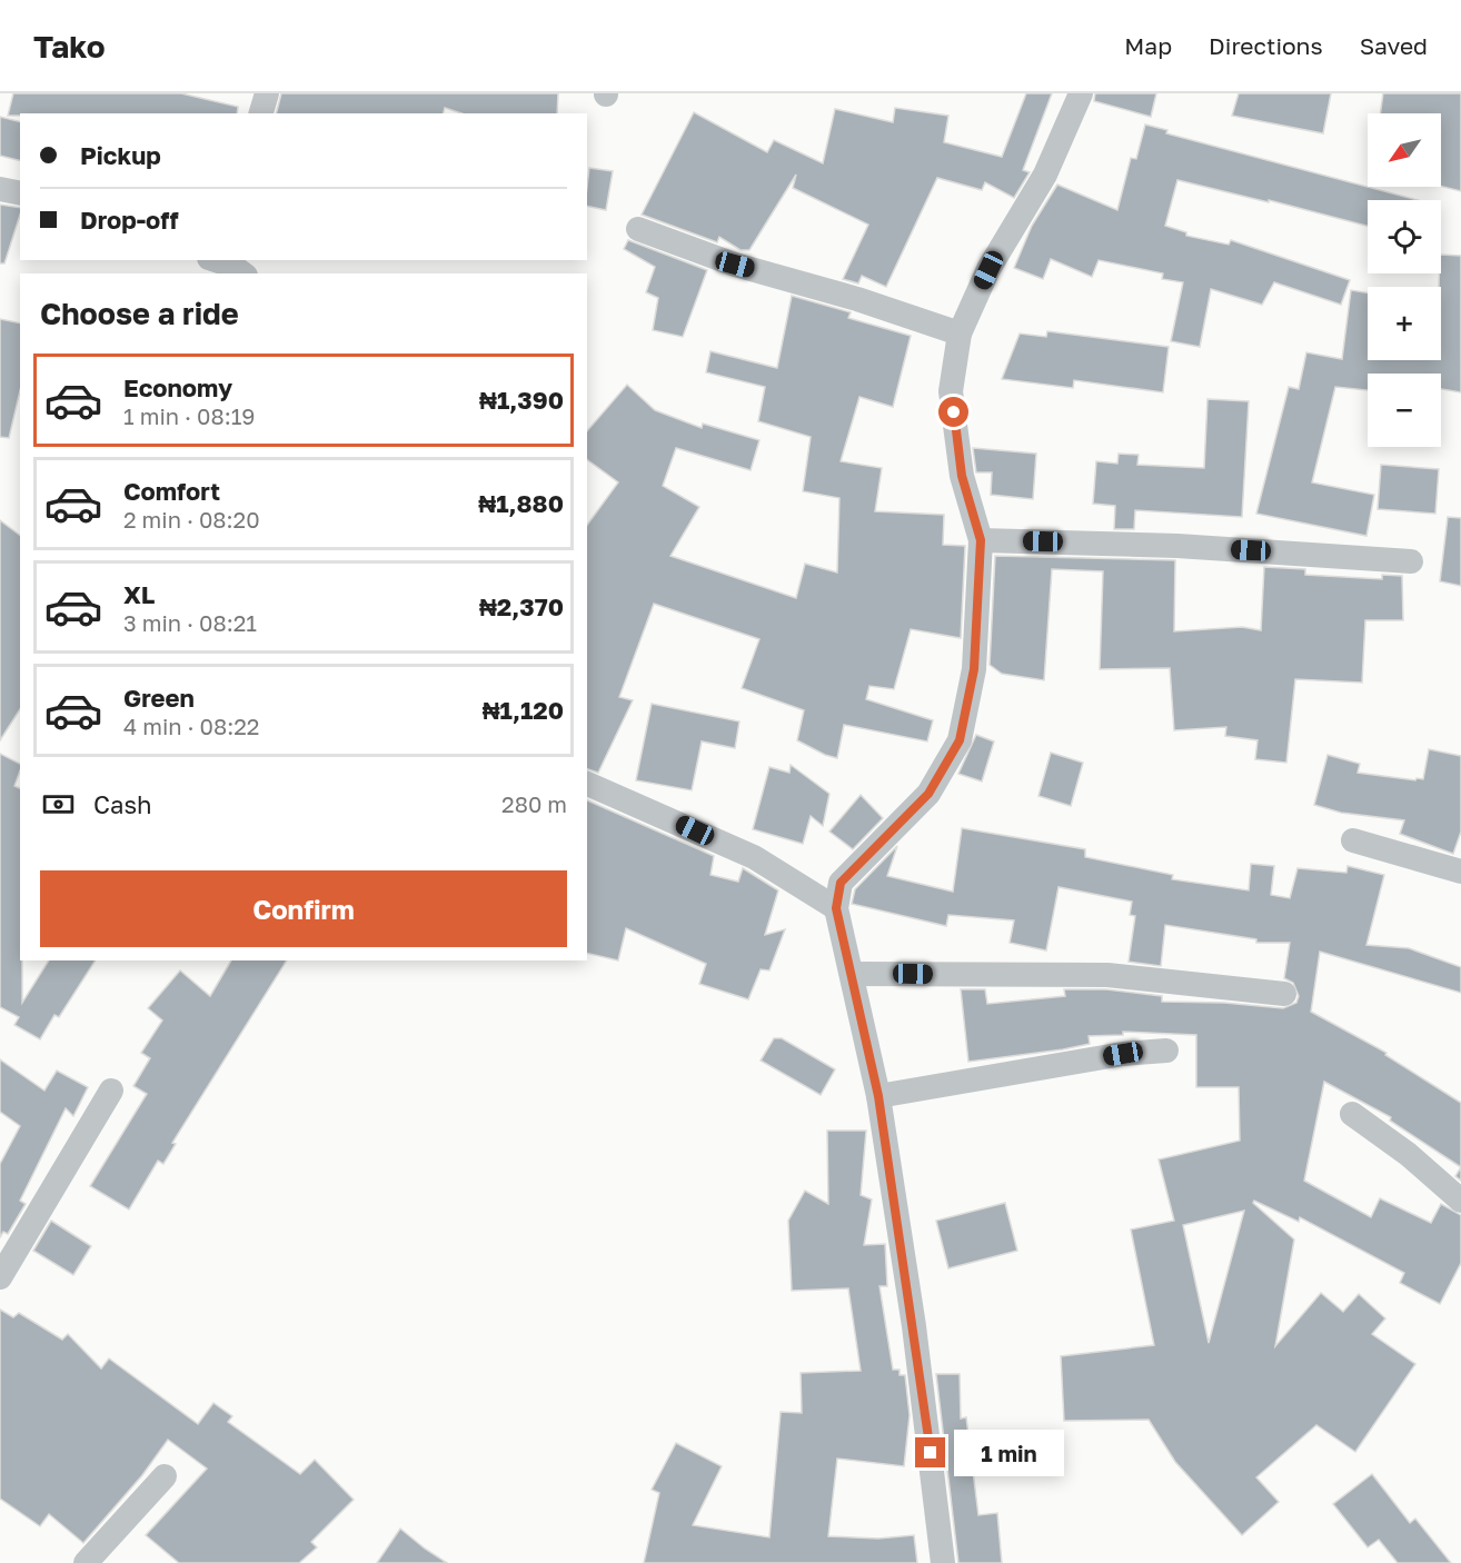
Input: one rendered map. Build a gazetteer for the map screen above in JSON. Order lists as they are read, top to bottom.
{
  "north": "bottom left",
  "page": {
    "header": "Tako",
    "nav": ["Map", "Directions", "Saved"],
    "map_buttons": ["+", "−"],
    "banner": ["Pickup", "Drop-off"],
    "heading": "Choose a ride",
    "list": [
      {
        "name": "Economy",
        "note": "1 min · 08:19",
        "value": "₦1,390"
      },
      {
        "name": "Comfort",
        "note": "2 min · 08:20",
        "value": "₦1,880"
      },
      {
        "name": "XL",
        "note": "3 min · 08:21",
        "value": "₦2,370"
      },
      {
        "name": "Green",
        "note": "4 min · 08:22",
        "value": "₦1,120"
      }
    ],
    "pay": ["Cash", "280 m"],
    "buttons": "Confirm",
    "bubble": "1 min"
  }
}
